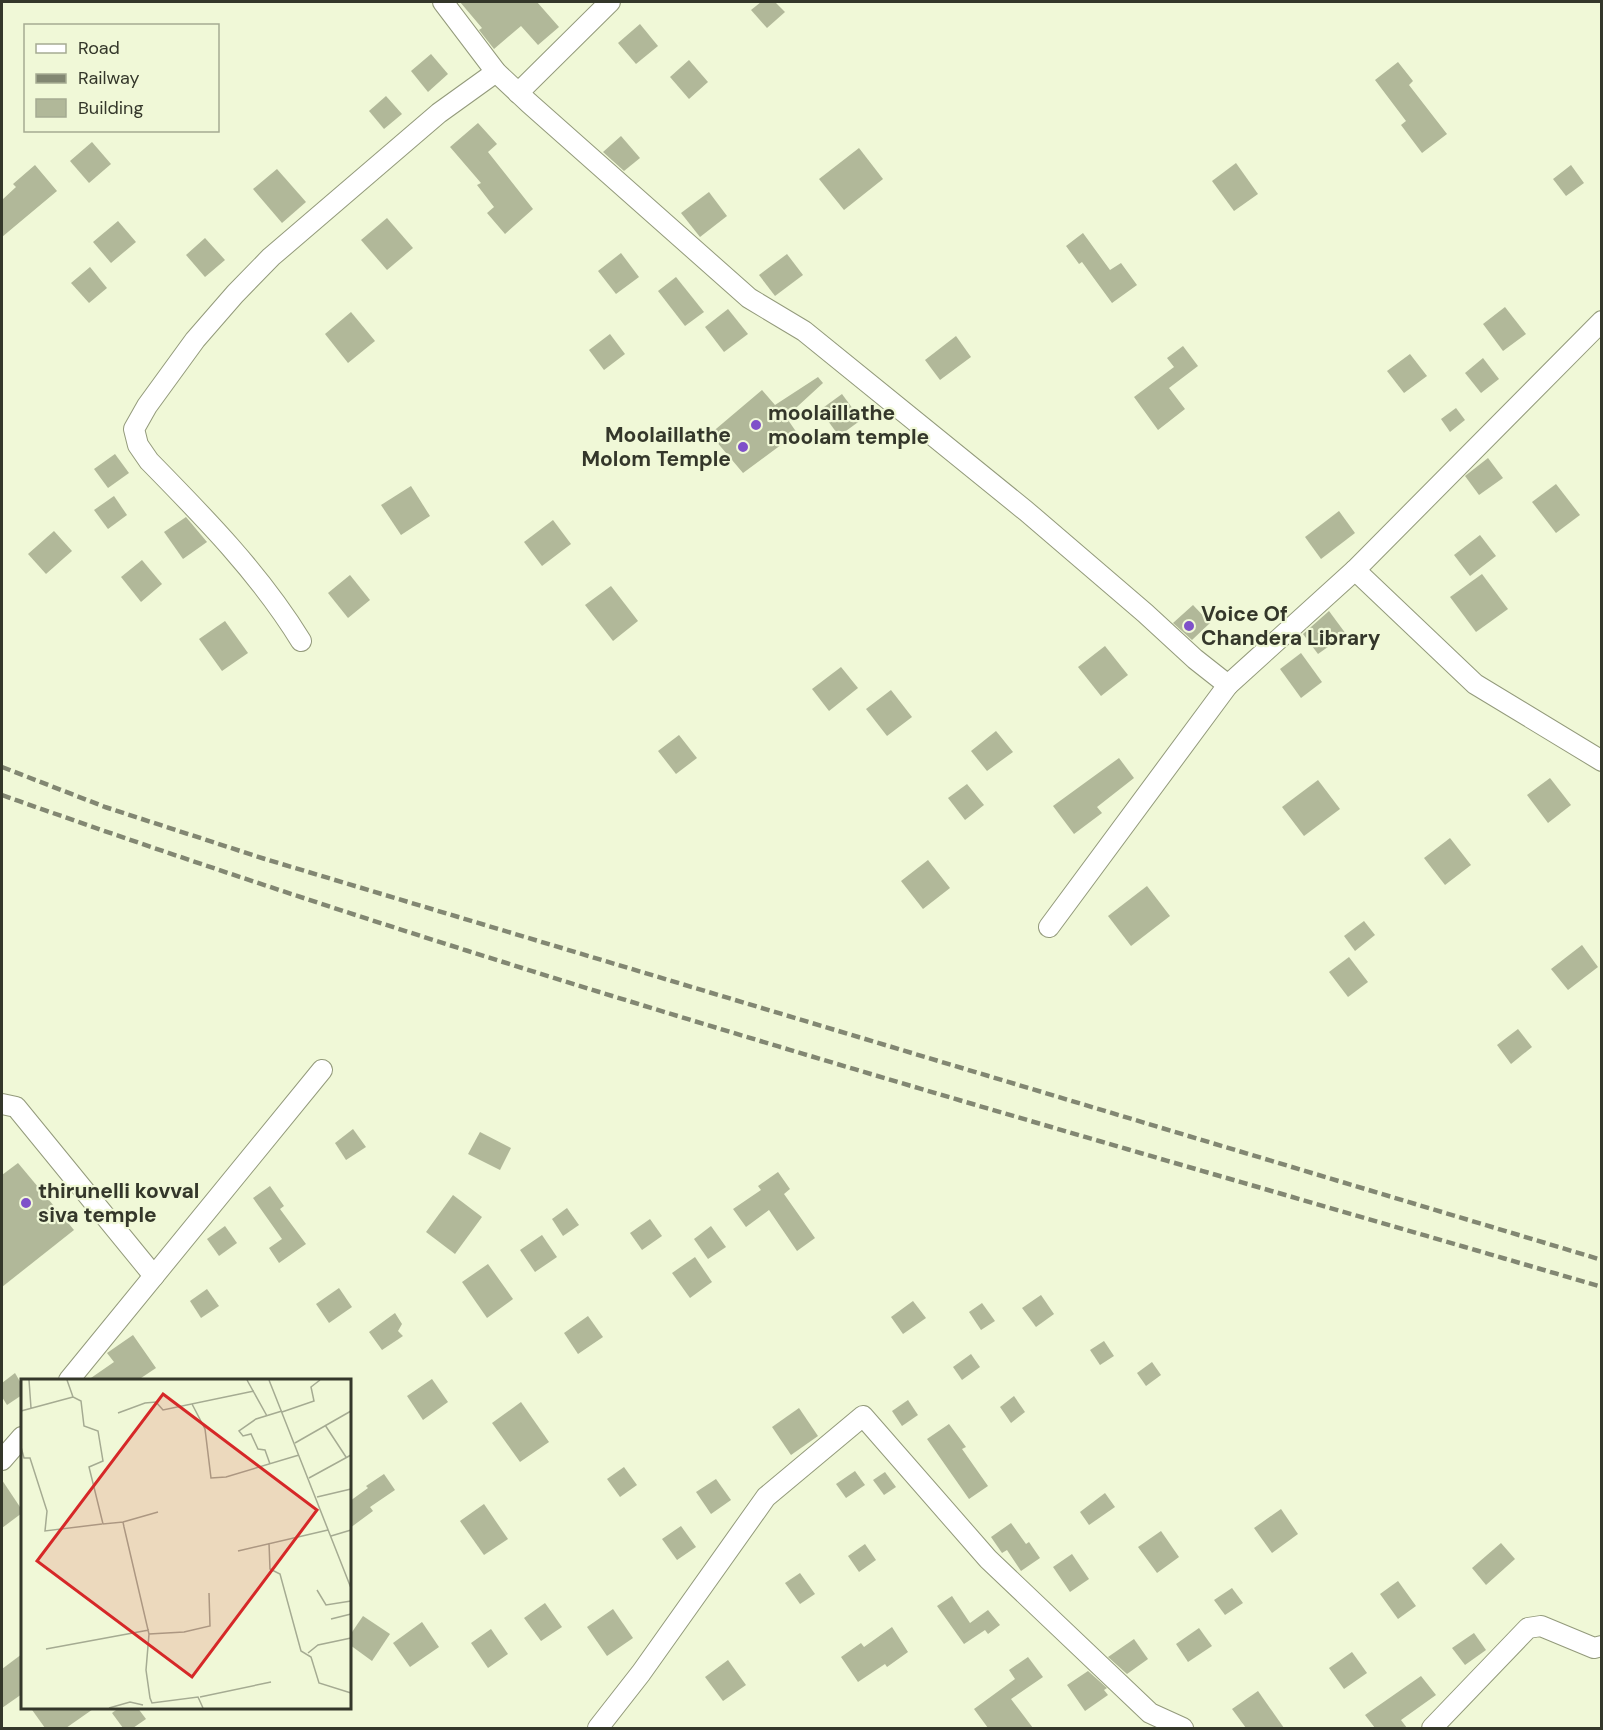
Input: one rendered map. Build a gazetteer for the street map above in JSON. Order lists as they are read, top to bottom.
{
  "places": [
    "moolaillathe moolam temple",
    "Moolaillathe Molom Temple",
    "Voice Of Chandera Library",
    "thirunelli kovval siva temple"
  ],
  "legend": ["Road", "Railway", "Building"]
}
